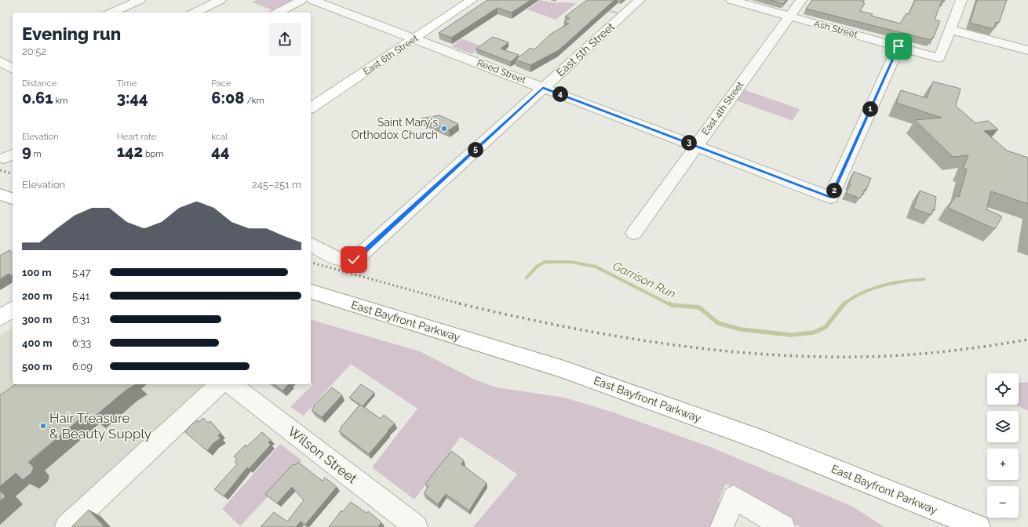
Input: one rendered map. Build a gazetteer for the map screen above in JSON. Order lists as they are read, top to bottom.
{
  "streets": {
    "main road": ["East 6th Street", "East Bayfront Parkway"],
    "street": [
      "Ash Street",
      "East 5th Street",
      "Reed Street",
      "East 4th Street",
      "Wilson Street"
    ]
  },
  "crossings": [
    ["Ash Street", "Reed Street"],
    ["Ash Street", "East 4th Street"],
    ["East 5th Street", "Reed Street"],
    ["East 6th Street", "Reed Street"],
    ["Reed Street", "East 4th Street"]
  ],
  "water": ["Garrison Run"],
  "places": ["Saint Mary's Orthodox Church", "Hair Treasure & Beauty Supply"],
  "page": {
    "heading": ["Evening run", "20:52"],
    "stats": [
      ["Distance", "0.61 km"],
      ["Time", "3:44"],
      ["Pace", "6:08 /km"],
      ["Elevation", "9 m"],
      ["Heart rate", "142 bpm"],
      ["kcal", "44"]
    ],
    "pins": [
      "4",
      "1",
      "3",
      "5",
      "2"
    ],
    "chart": ["Elevation", "245–251 m"],
    "list": [
      {
        "name": "100 m",
        "note": "5:47"
      },
      {
        "name": "200 m",
        "note": "5:41"
      },
      {
        "name": "300 m",
        "note": "6:31"
      },
      {
        "name": "400 m",
        "note": "6:33"
      },
      {
        "name": "500 m",
        "note": "6:09"
      }
    ],
    "map_buttons": ["+", "−"]
  }
}
